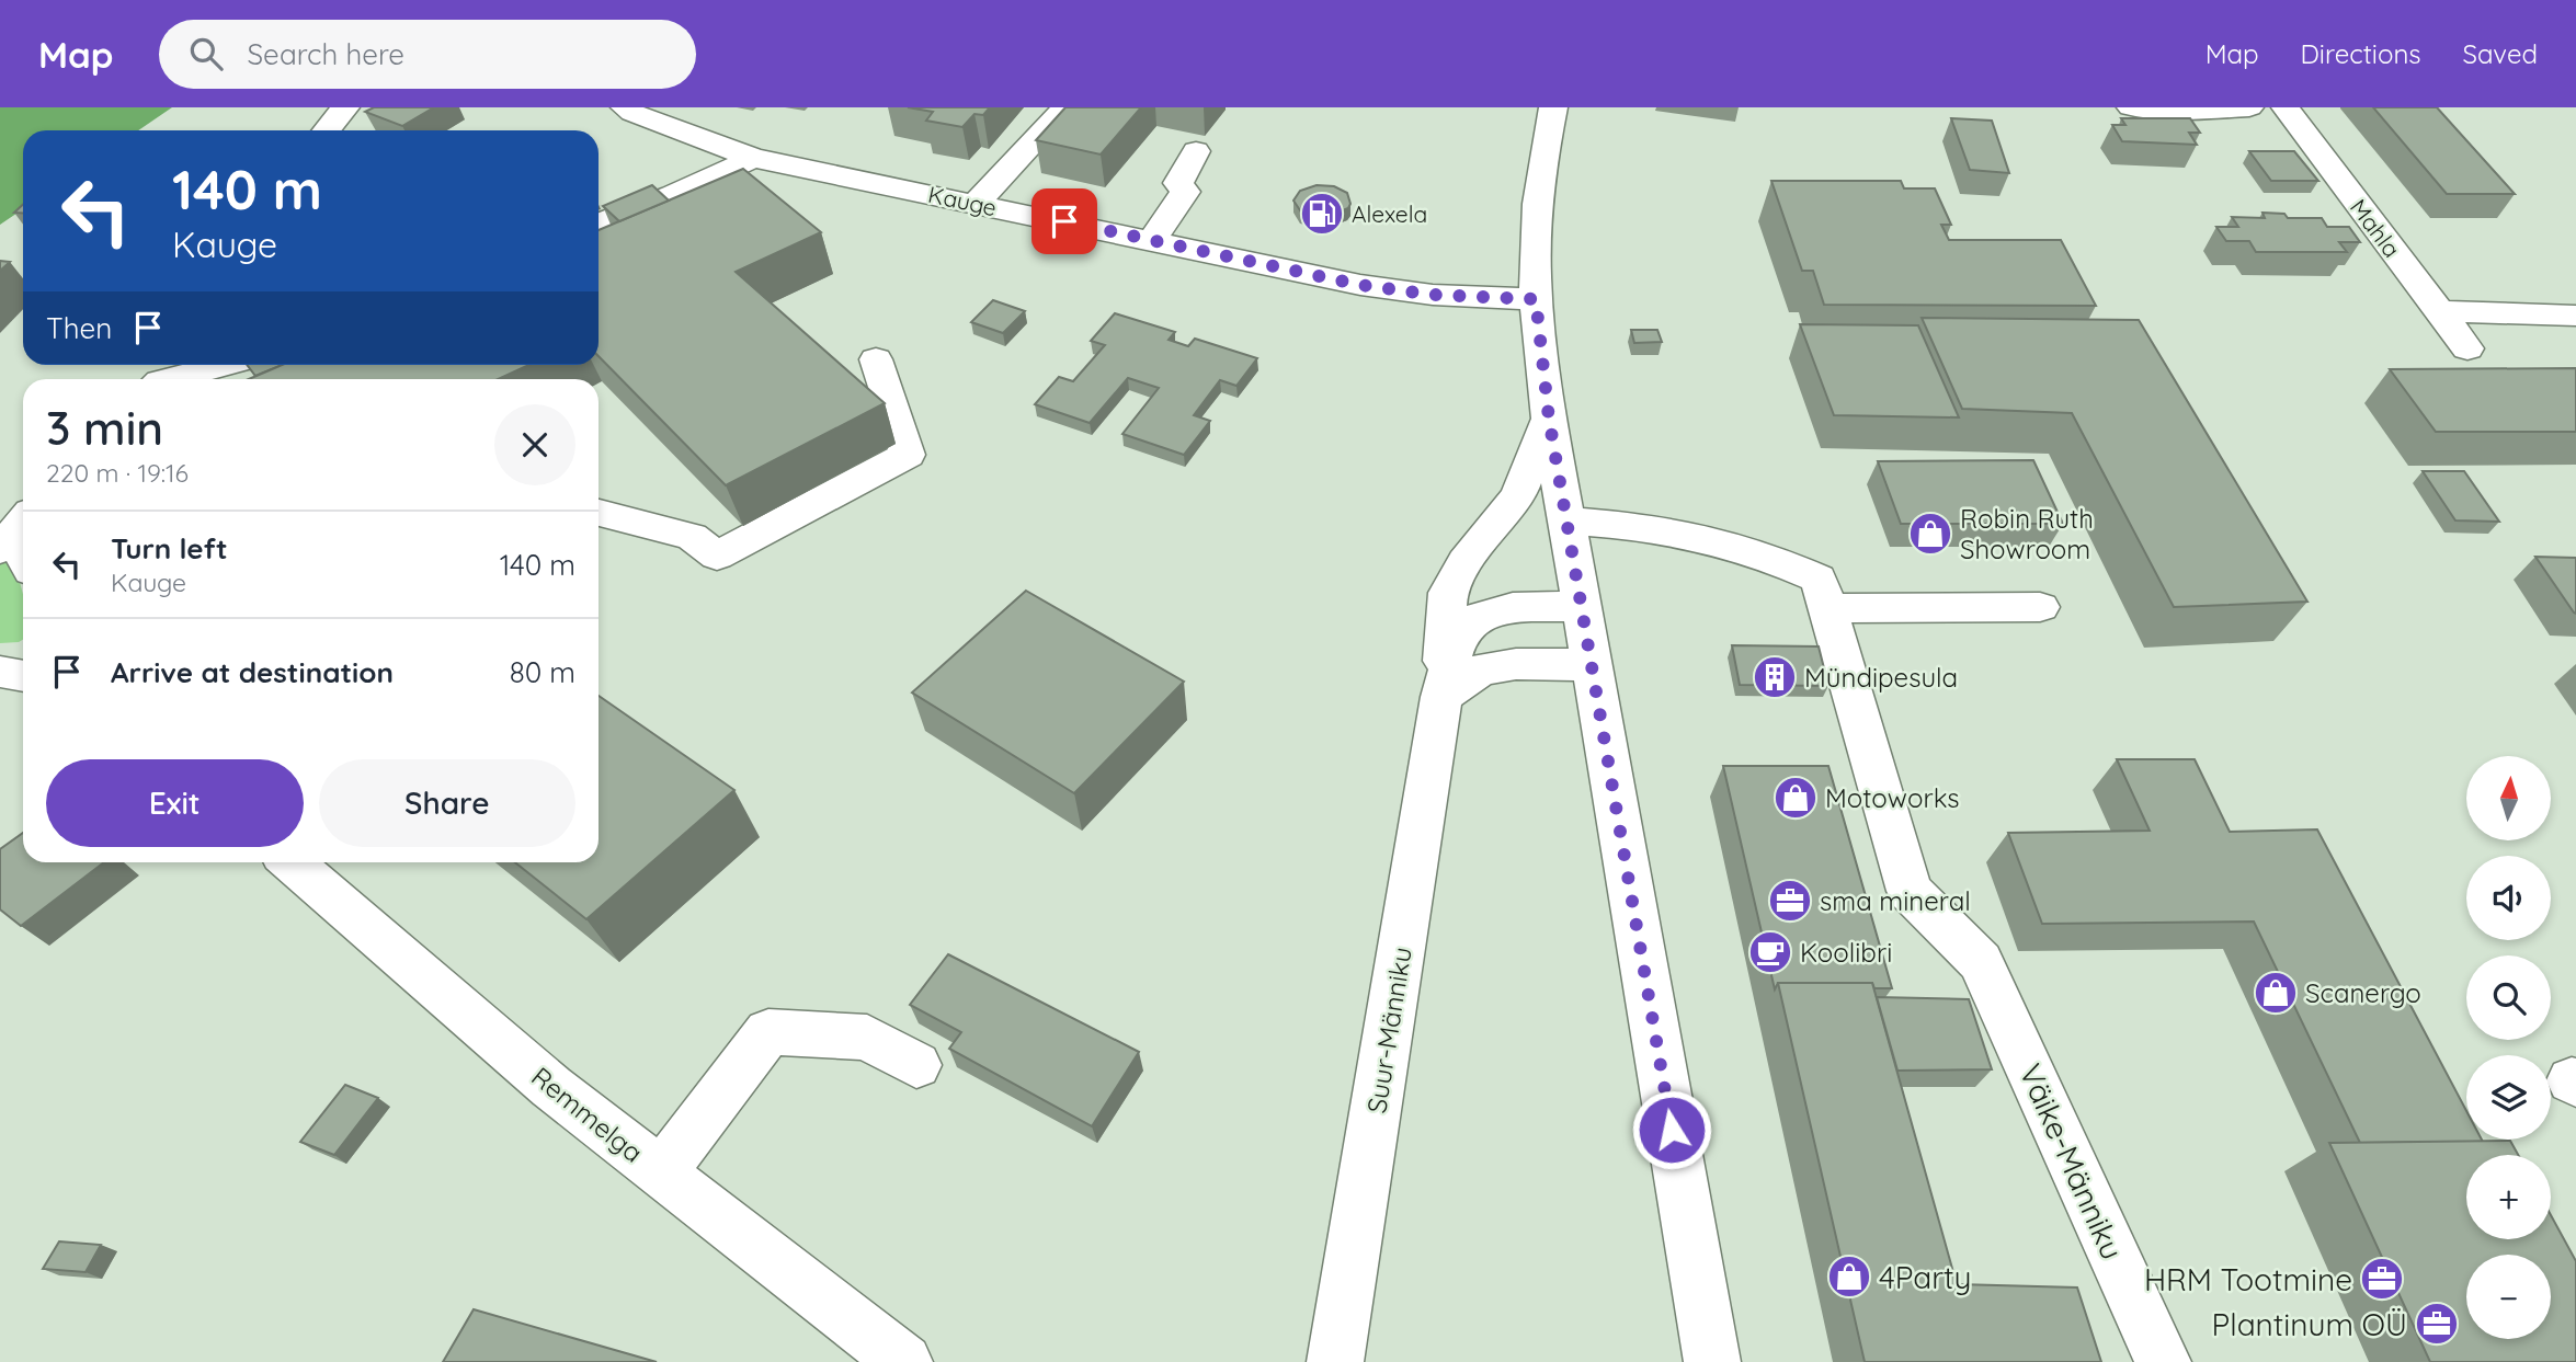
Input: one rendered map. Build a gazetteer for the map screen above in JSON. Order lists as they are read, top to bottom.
{
  "streets": {
    "street": [
      "Kauge",
      "Mahla",
      "Suur-Männiku",
      "Remmelga",
      "Väike-Männiku"
    ]
  },
  "places": {
    "fuel station": ["Alexela"],
    "shop": [
      "Robin Ruth Showroom",
      "Motoworks",
      "Scanergo",
      "4Party"
    ],
    "building": ["Mündipesula"],
    "office": ["sma mineral", "HRM Tootmine", "Plantinum OÜ"],
    "cafe": ["Koolibri"]
  },
  "north": "top",
  "page": {
    "header": "Map",
    "search": "Search here",
    "nav": ["Map", "Directions", "Saved"],
    "turn": ["140 m", "Kauge"],
    "then": "Then",
    "heading": ["3 min", "220 m · 19:16"],
    "list": [
      {
        "name": "Turn left",
        "note": "Kauge",
        "value": "140 m"
      },
      {
        "name": "Arrive at destination",
        "value": "80 m"
      }
    ],
    "buttons": ["Exit", "Share"],
    "map_buttons": ["+", "−"]
  }
}
